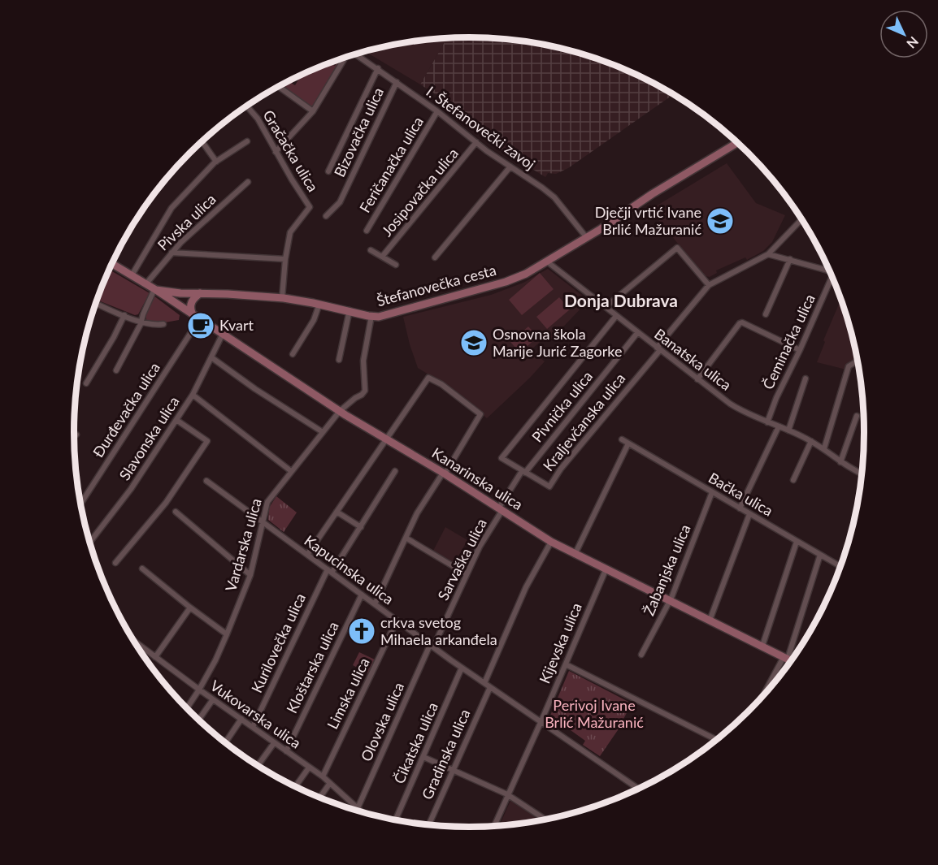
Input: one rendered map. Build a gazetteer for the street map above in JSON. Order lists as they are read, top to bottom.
{
  "streets": {
    "street": [
      "I. Štefanovečki zavoj",
      "Bizovačka ulica",
      "Gračačka ulica",
      "Feričanačka ulica",
      "Josipovačka ulica",
      "Pivska ulica",
      "Štefanovečka cesta",
      "Čeminačka ulica",
      "Banatska ulica",
      "Pivnička ulica",
      "Đurđevačka ulica",
      "Kraljevčanska ulica",
      "Slavonska ulica",
      "Kanarinska ulica",
      "Bačka ulica",
      "Vardarska ulica",
      "Sarvaška ulica",
      "Kapucinska ulica",
      "Žabanjska ulica",
      "Kurilovečka ulica",
      "Kijevska ulica",
      "Kloštarska ulica",
      "Limska ulica",
      "Vukovarska ulica",
      "Olovska ulica",
      "Čikatska ulica",
      "Gradinska ulica"
    ]
  },
  "crossings": [
    ["I. Štefanovečki zavoj", "Bizovačka ulica"],
    ["I. Štefanovečki zavoj", "Feričanačka ulica"],
    ["I. Štefanovečki zavoj", "Josipovačka ulica"],
    ["I. Štefanovečki zavoj", "Štefanovečka cesta"],
    ["Gračačka ulica", "Štefanovečka cesta"],
    ["Pivska ulica", "Štefanovečka cesta"],
    ["Štefanovečka cesta", "Banatska ulica"],
    ["Štefanovečka cesta", "Kanarinska ulica"],
    ["Štefanovečka cesta", "Vardarska ulica"],
    ["Čeminačka ulica", "Banatska ulica"],
    ["Banatska ulica", "Pivnička ulica"],
    ["Banatska ulica", "Kraljevčanska ulica"],
    ["Pivnička ulica", "Kraljevčanska ulica"],
    ["Pivnička ulica", "Kanarinska ulica"],
    ["Pivnička ulica", "Sarvaška ulica"],
    ["Đurđevačka ulica", "Kanarinska ulica"],
    ["Slavonska ulica", "Kanarinska ulica"],
    ["Kanarinska ulica", "Vardarska ulica"],
    ["Kanarinska ulica", "Sarvaška ulica"],
    ["Kanarinska ulica", "Žabanjska ulica"],
    ["Kanarinska ulica", "Kijevska ulica"],
    ["Bačka ulica", "Žabanjska ulica"],
    ["Vardarska ulica", "Kapucinska ulica"],
    ["Vardarska ulica", "Vukovarska ulica"],
    ["Sarvaška ulica", "Kapucinska ulica"],
    ["Sarvaška ulica", "Olovska ulica"],
    ["Kapucinska ulica", "Kurilovečka ulica"],
    ["Kapucinska ulica", "Kijevska ulica"],
    ["Kapucinska ulica", "Kloštarska ulica"],
    ["Kapucinska ulica", "Limska ulica"],
    ["Kapucinska ulica", "Olovska ulica"],
    ["Kapucinska ulica", "Čikatska ulica"],
    ["Kapucinska ulica", "Gradinska ulica"],
    ["Kurilovečka ulica", "Vukovarska ulica"],
    ["Kloštarska ulica", "Vukovarska ulica"],
    ["Limska ulica", "Vukovarska ulica"],
    ["Vukovarska ulica", "Olovska ulica"]
  ],
  "districts": ["Donja Dubrava"],
  "parks": ["Perivoj Ivane Brlić Mažuranić"],
  "places": {
    "school or university": ["Dječji vrtić Ivane Brlić Mažuranić", "Osnovna škola Marije Jurić Zagorke"],
    "cafe": ["Kvart"],
    "church": ["crkva svetog Mihaela arkanđela"]
  },
  "north": "bottom right"
}
